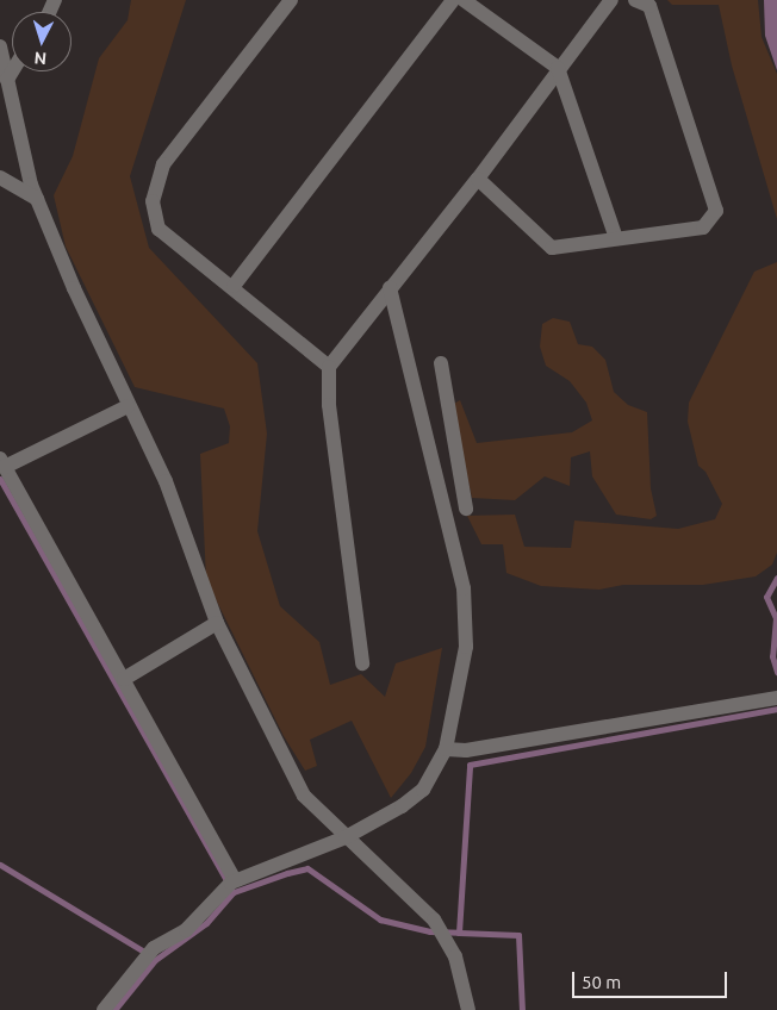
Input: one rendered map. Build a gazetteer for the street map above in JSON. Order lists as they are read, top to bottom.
{
  "scale_bar": "50 m",
  "north": "bottom"
}
